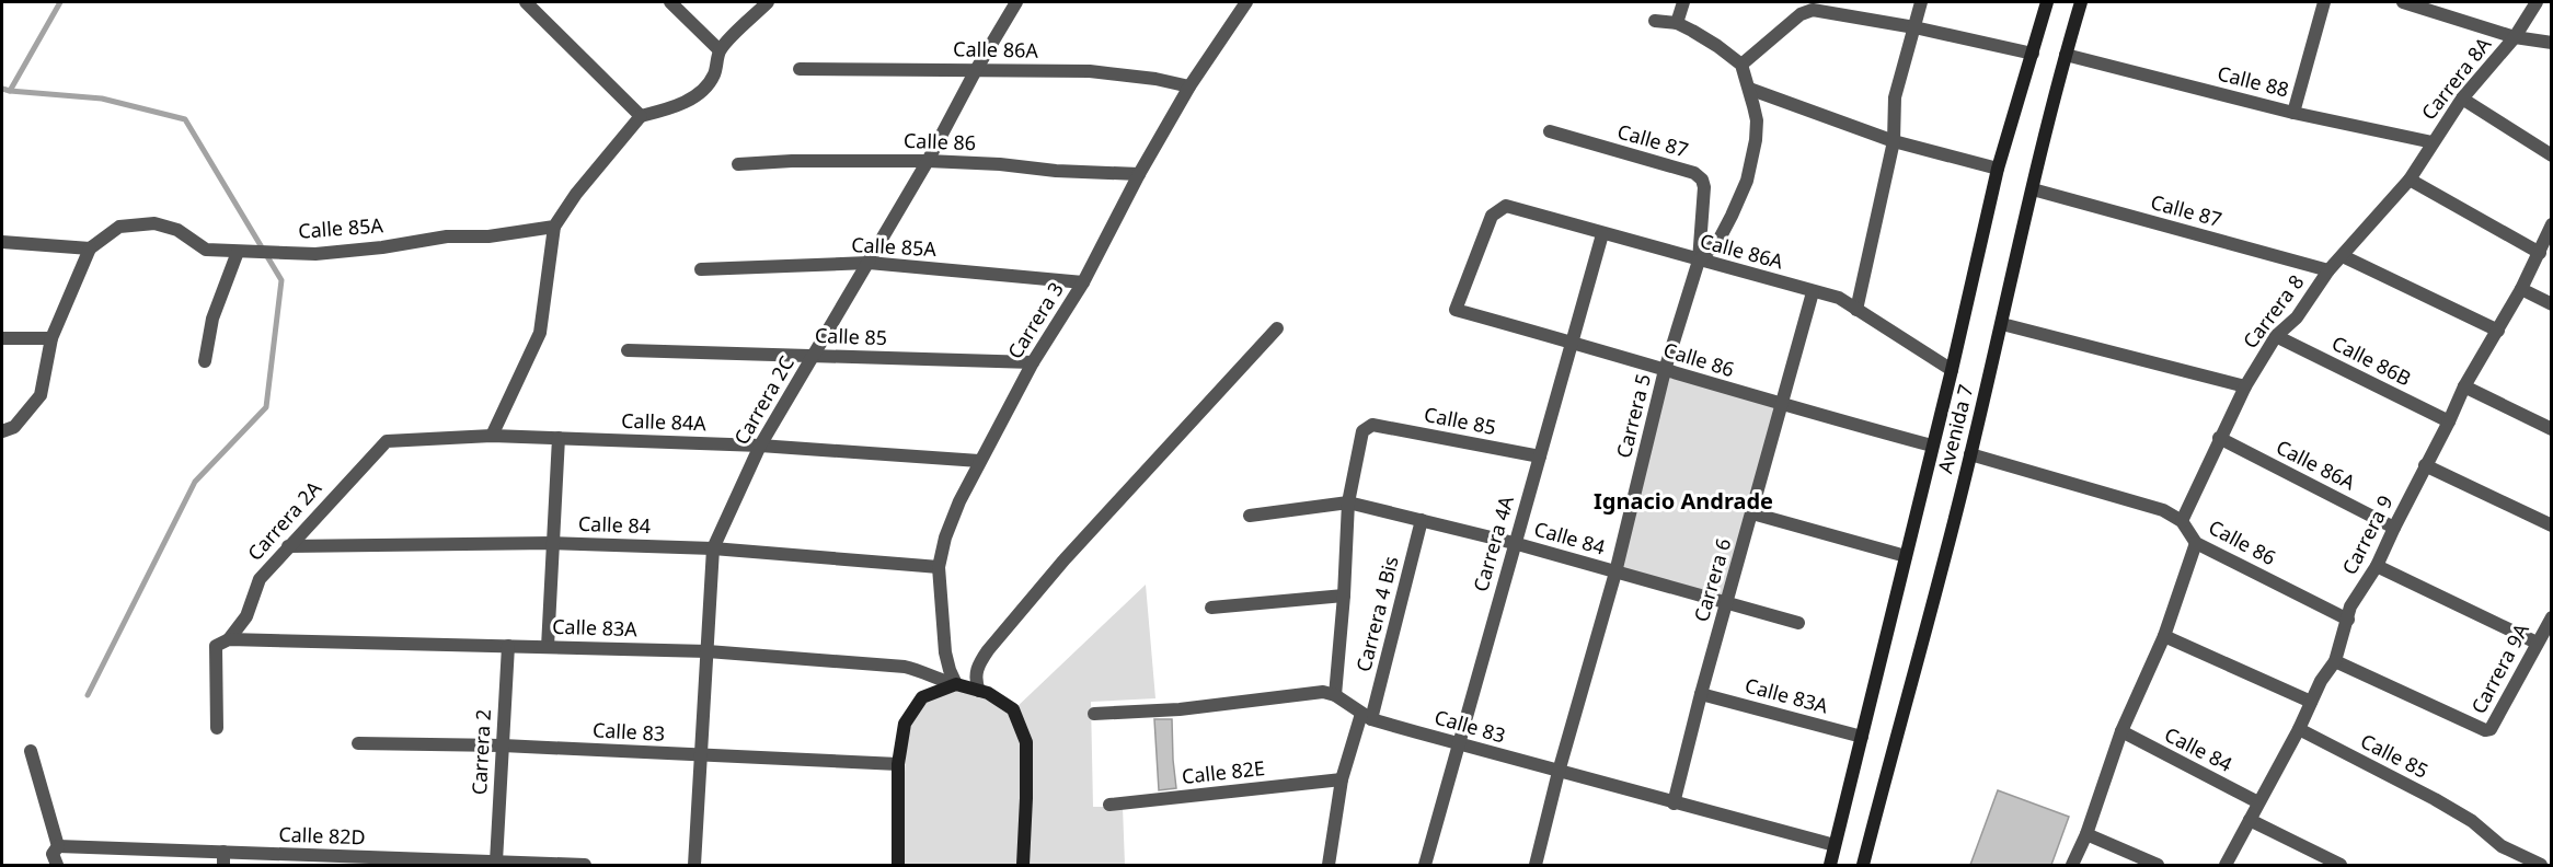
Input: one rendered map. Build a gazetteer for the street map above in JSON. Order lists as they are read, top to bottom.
{
  "streets": {
    "main road": ["Avenida 7"],
    "street": [
      "Calle 86A",
      "Carrera 8A",
      "Calle 88",
      "Calle 87",
      "Calle 86",
      "Calle 85A",
      "Carrera 8",
      "Carrera 3",
      "Calle 85",
      "Calle 86B",
      "Carrera 2C",
      "Carrera 5",
      "Calle 84A",
      "Carrera 2A",
      "Calle 84",
      "Carrera 9",
      "Carrera 4A",
      "Carrera 6",
      "Carrera 4 Bis",
      "Calle 83A",
      "Carrera 9A",
      "Calle 83",
      "Carrera 2",
      "Calle 82E",
      "Calle 82D"
    ]
  },
  "crossings": [
    ["Calle 86A", "Calle 87"],
    ["Calle 86A", "Calle 86"],
    ["Calle 86A", "Carrera 8"],
    ["Calle 86A", "Carrera 3"],
    ["Calle 86A", "Carrera 2C"],
    ["Calle 86A", "Carrera 5"],
    ["Calle 86A", "Avenida 7"],
    ["Calle 86A", "Carrera 9"],
    ["Calle 86A", "Carrera 4A"],
    ["Calle 86A", "Carrera 6"],
    ["Carrera 8A", "Calle 88"],
    ["Carrera 8A", "Carrera 8"],
    ["Calle 88", "Avenida 7"],
    ["Calle 87", "Carrera 8"],
    ["Calle 87", "Carrera 5"],
    ["Calle 87", "Avenida 7"],
    ["Calle 86", "Carrera 8"],
    ["Calle 86", "Carrera 3"],
    ["Calle 86", "Carrera 2C"],
    ["Calle 86", "Carrera 5"],
    ["Calle 86", "Avenida 7"],
    ["Calle 86", "Carrera 9"],
    ["Calle 86", "Carrera 4A"],
    ["Calle 86", "Carrera 6"],
    ["Calle 85A", "Carrera 3"],
    ["Calle 85A", "Carrera 2C"],
    ["Carrera 8", "Calle 86B"],
    ["Carrera 3", "Calle 85"],
    ["Carrera 3", "Calle 84A"],
    ["Carrera 3", "Calle 84"],
    ["Carrera 3", "Calle 83A"],
    ["Calle 85", "Carrera 2C"],
    ["Calle 85", "Calle 84"],
    ["Calle 85", "Carrera 9"],
    ["Calle 85", "Carrera 4A"],
    ["Calle 86B", "Carrera 9"],
    ["Carrera 2C", "Calle 84A"],
    ["Carrera 2C", "Calle 84"],
    ["Carrera 2C", "Calle 83A"],
    ["Carrera 2C", "Calle 83"],
    ["Carrera 5", "Calle 84"],
    ["Carrera 5", "Calle 83"],
    ["Calle 84A", "Carrera 2A"],
    ["Avenida 7", "Calle 83A"],
    ["Avenida 7", "Calle 83"],
    ["Carrera 2A", "Calle 84"],
    ["Carrera 2A", "Calle 83A"],
    ["Calle 84", "Carrera 9"],
    ["Calle 84", "Carrera 4A"],
    ["Calle 84", "Carrera 6"],
    ["Calle 84", "Carrera 4 Bis"],
    ["Carrera 9", "Carrera 9A"],
    ["Carrera 4A", "Calle 83"],
    ["Carrera 6", "Calle 83A"],
    ["Carrera 6", "Calle 83"],
    ["Carrera 4 Bis", "Calle 83"],
    ["Calle 83A", "Carrera 2"],
    ["Calle 83", "Carrera 2"],
    ["Carrera 2", "Calle 82D"]
  ],
  "districts": ["Ignacio Andrade"]
}
